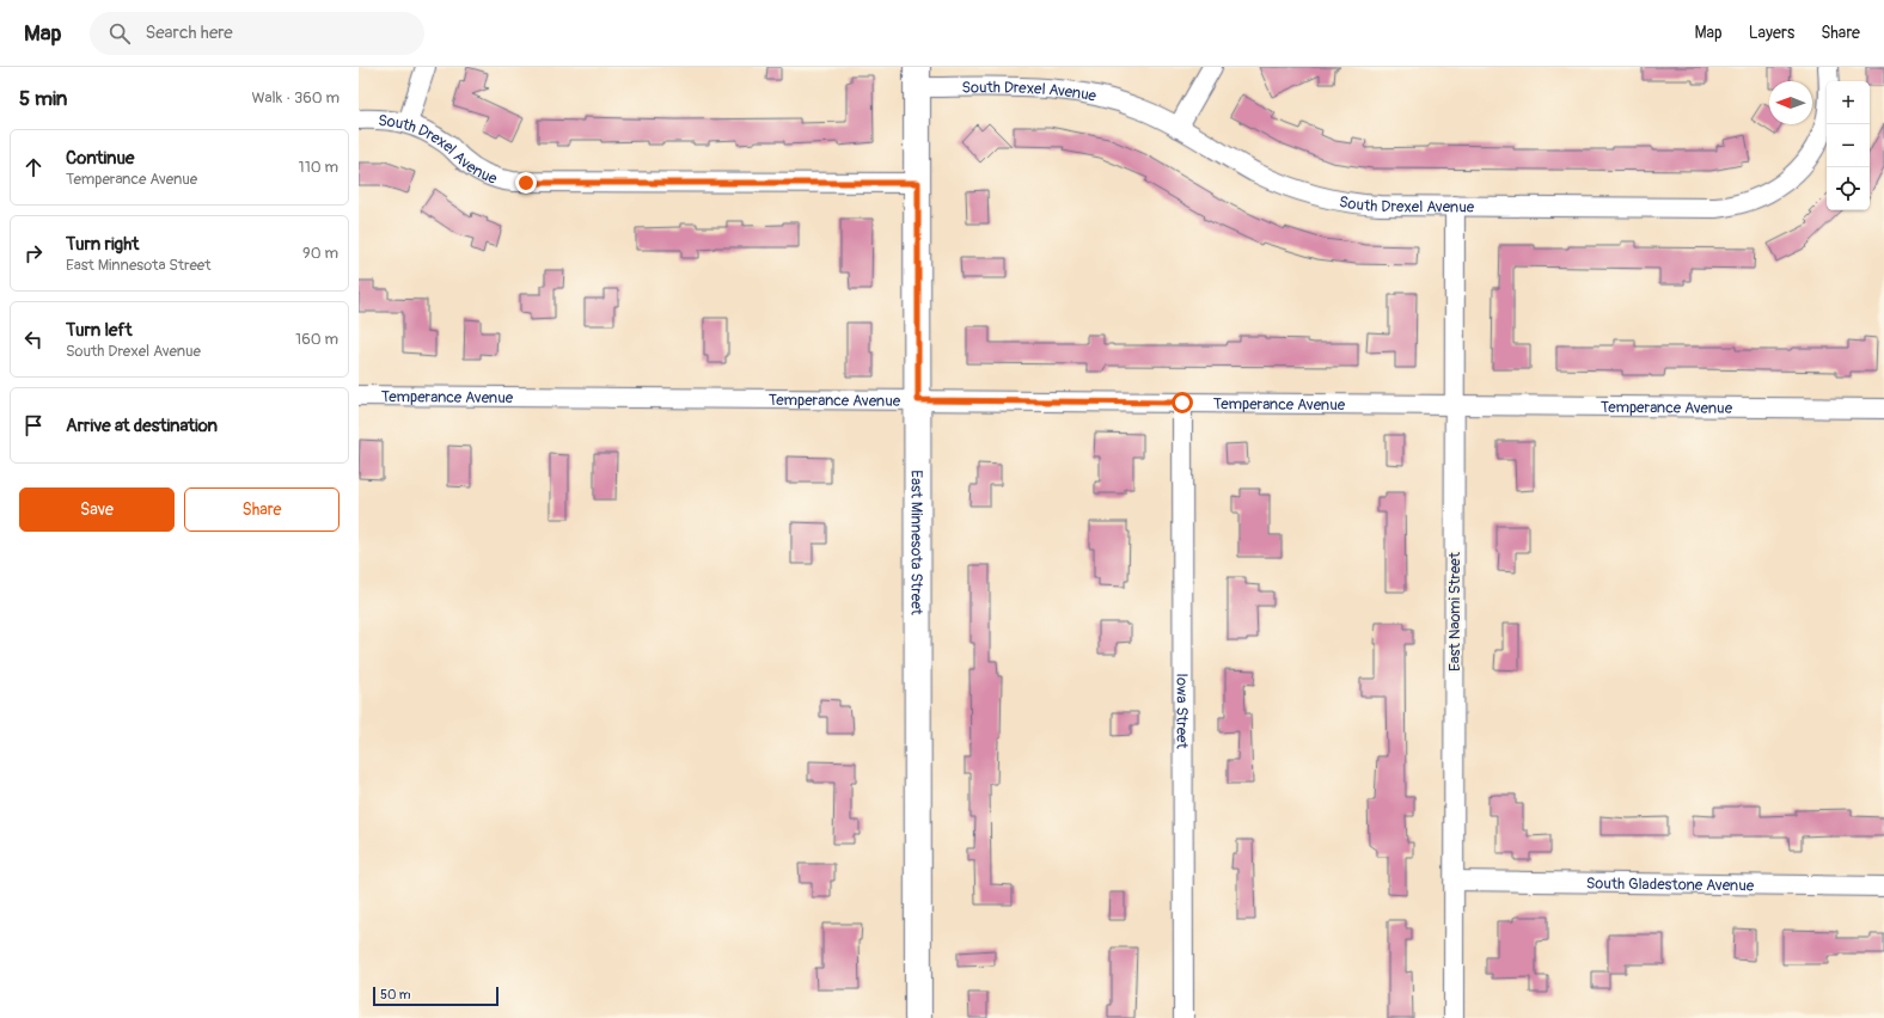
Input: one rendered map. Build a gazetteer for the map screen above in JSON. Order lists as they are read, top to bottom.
{
  "streets": {
    "street": [
      "South Drexel Avenue",
      "Temperance Avenue",
      "East Minnesota Street",
      "East Naomi Street",
      "Iowa Street",
      "South Gladestone Avenue"
    ]
  },
  "crossings": [
    ["South Drexel Avenue", "East Minnesota Street"],
    ["South Drexel Avenue", "East Naomi Street"],
    ["Temperance Avenue", "East Minnesota Street"],
    ["Temperance Avenue", "East Naomi Street"],
    ["Temperance Avenue", "Iowa Street"],
    ["East Naomi Street", "South Gladestone Avenue"]
  ],
  "scale_bar": "50 m",
  "north": "left",
  "page": {
    "header": "Map",
    "search": "Search here",
    "nav": ["Map", "Layers", "Share"],
    "heading": ["5 min", "Walk · 360 m"],
    "map_buttons": ["+", "−"],
    "list": [
      ["Continue", "Temperance Avenue", "110 m"],
      ["Turn right", "East Minnesota Street", "90 m"],
      ["Turn left", "South Drexel Avenue", "160 m"],
      "Arrive at destination"
    ],
    "buttons": ["Save", "Share"],
    "scale": "50 m"
  }
}
